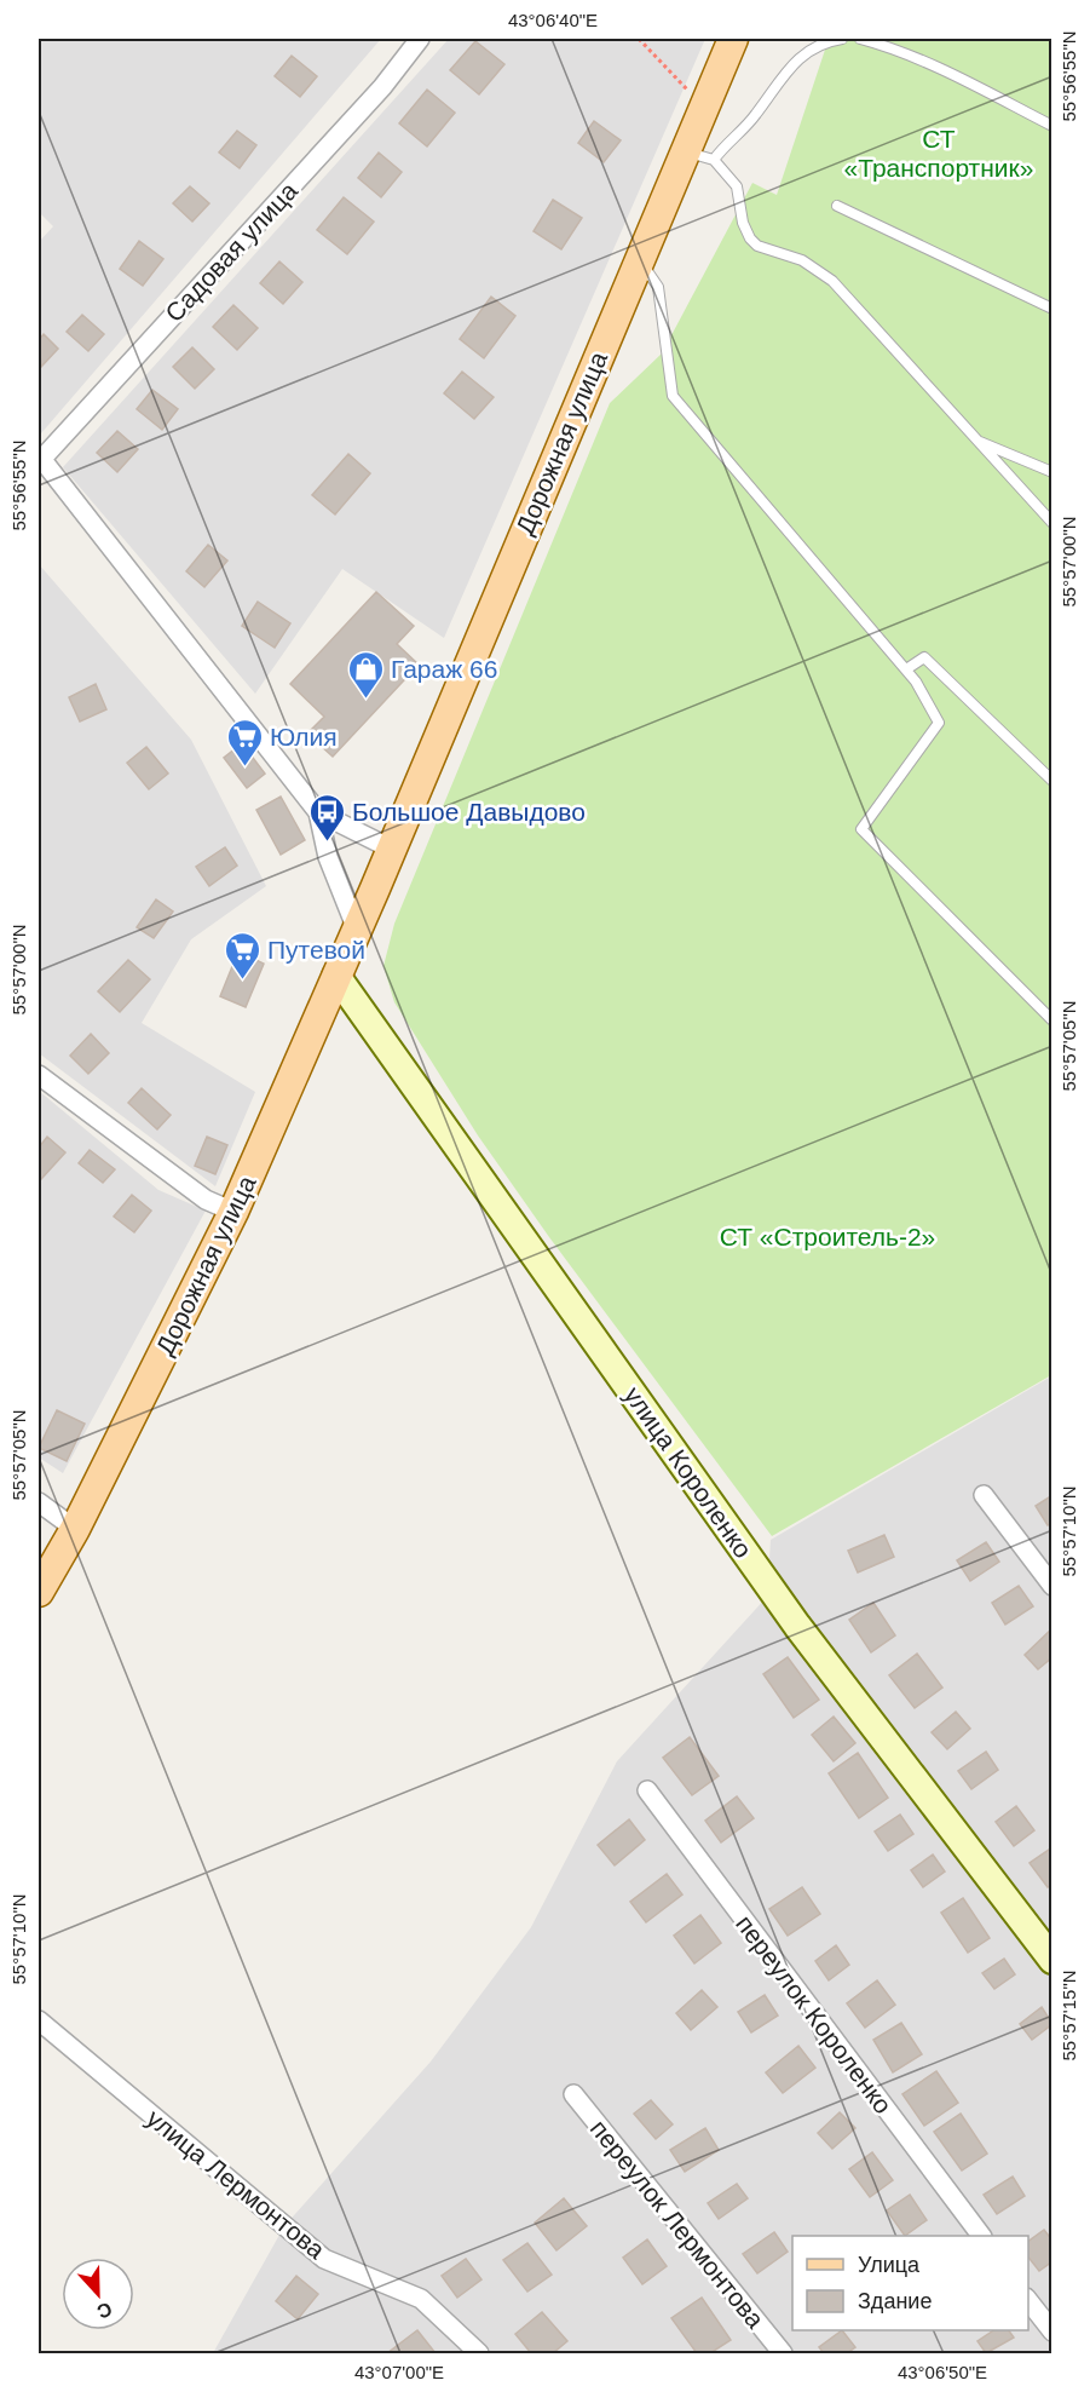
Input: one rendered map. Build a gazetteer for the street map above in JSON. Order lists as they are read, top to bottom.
{
  "streets": {
    "main road": ["Дорожная улица"],
    "street": [
      "Садовая улица",
      "улица Короленко",
      "переулок Короленко",
      "улица Лермонтова",
      "переулок Лермонтова"
    ]
  },
  "crossings": [
    ["Дорожная улица", "улица Короленко"]
  ],
  "parks": ["СТ «Транспортник»", "СТ «Строитель-2»"],
  "places": {
    "shop": ["Гараж 66"],
    "supermarket": ["Юлия", "Путевой"],
    "bus stop": ["Большое Давыдово"]
  },
  "legend": ["Улица", "Здание"],
  "north": "bottom",
  "coordinates": [
    "43°06'40\"E",
    "55°56'55\"N",
    "55°57'00\"N",
    "55°57'05\"N",
    "55°57'10\"N",
    "55°57'15\"N",
    "43°07'00\"E",
    "43°06'50\"E"
  ]
}
